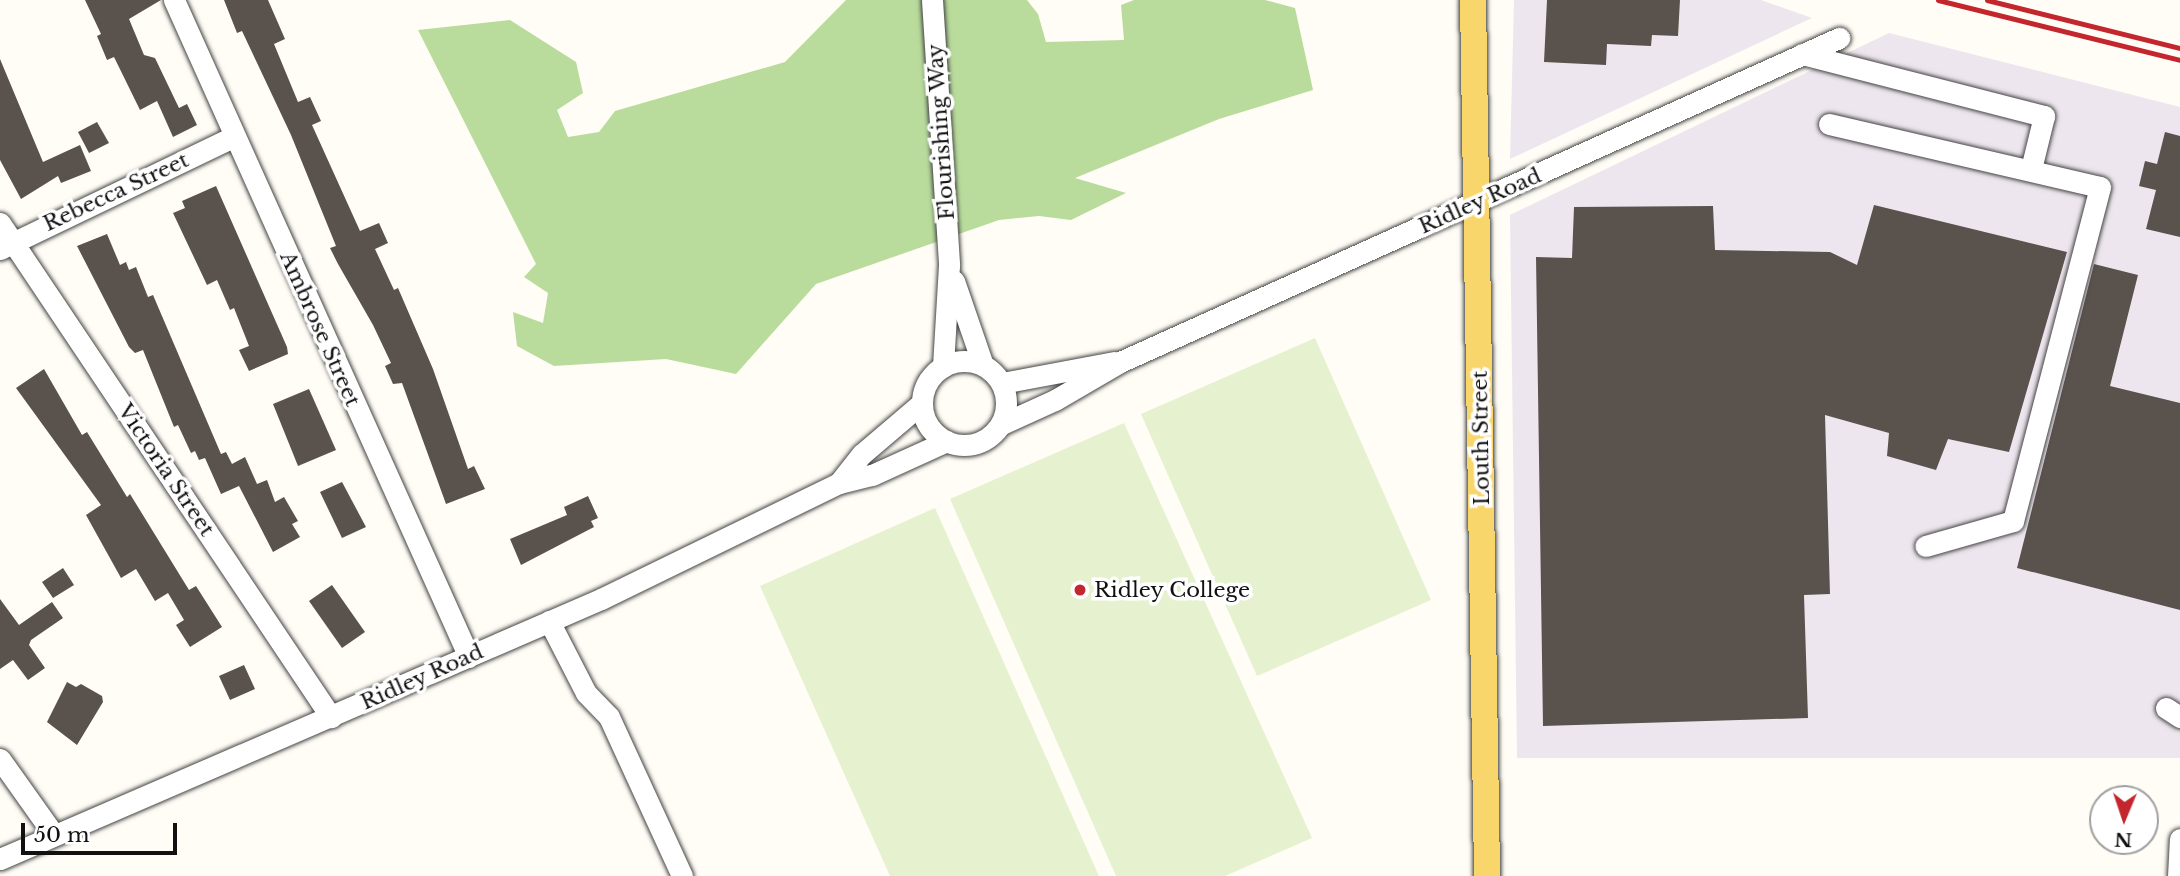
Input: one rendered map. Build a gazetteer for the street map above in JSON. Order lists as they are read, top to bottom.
{
  "streets": {
    "main road": ["Louth Street"],
    "street": [
      "Flourishing Way",
      "Rebecca Street",
      "Ridley Road",
      "Ambrose Street",
      "Victoria Street"
    ]
  },
  "crossings": [
    ["Flourishing Way", "Ridley Road"],
    ["Rebecca Street", "Ambrose Street"],
    ["Rebecca Street", "Victoria Street"],
    ["Ridley Road", "Ambrose Street"],
    ["Ridley Road", "Louth Street"],
    ["Ridley Road", "Victoria Street"]
  ],
  "places": ["Ridley College"],
  "scale_bar": "50 m",
  "north": "bottom"
}
